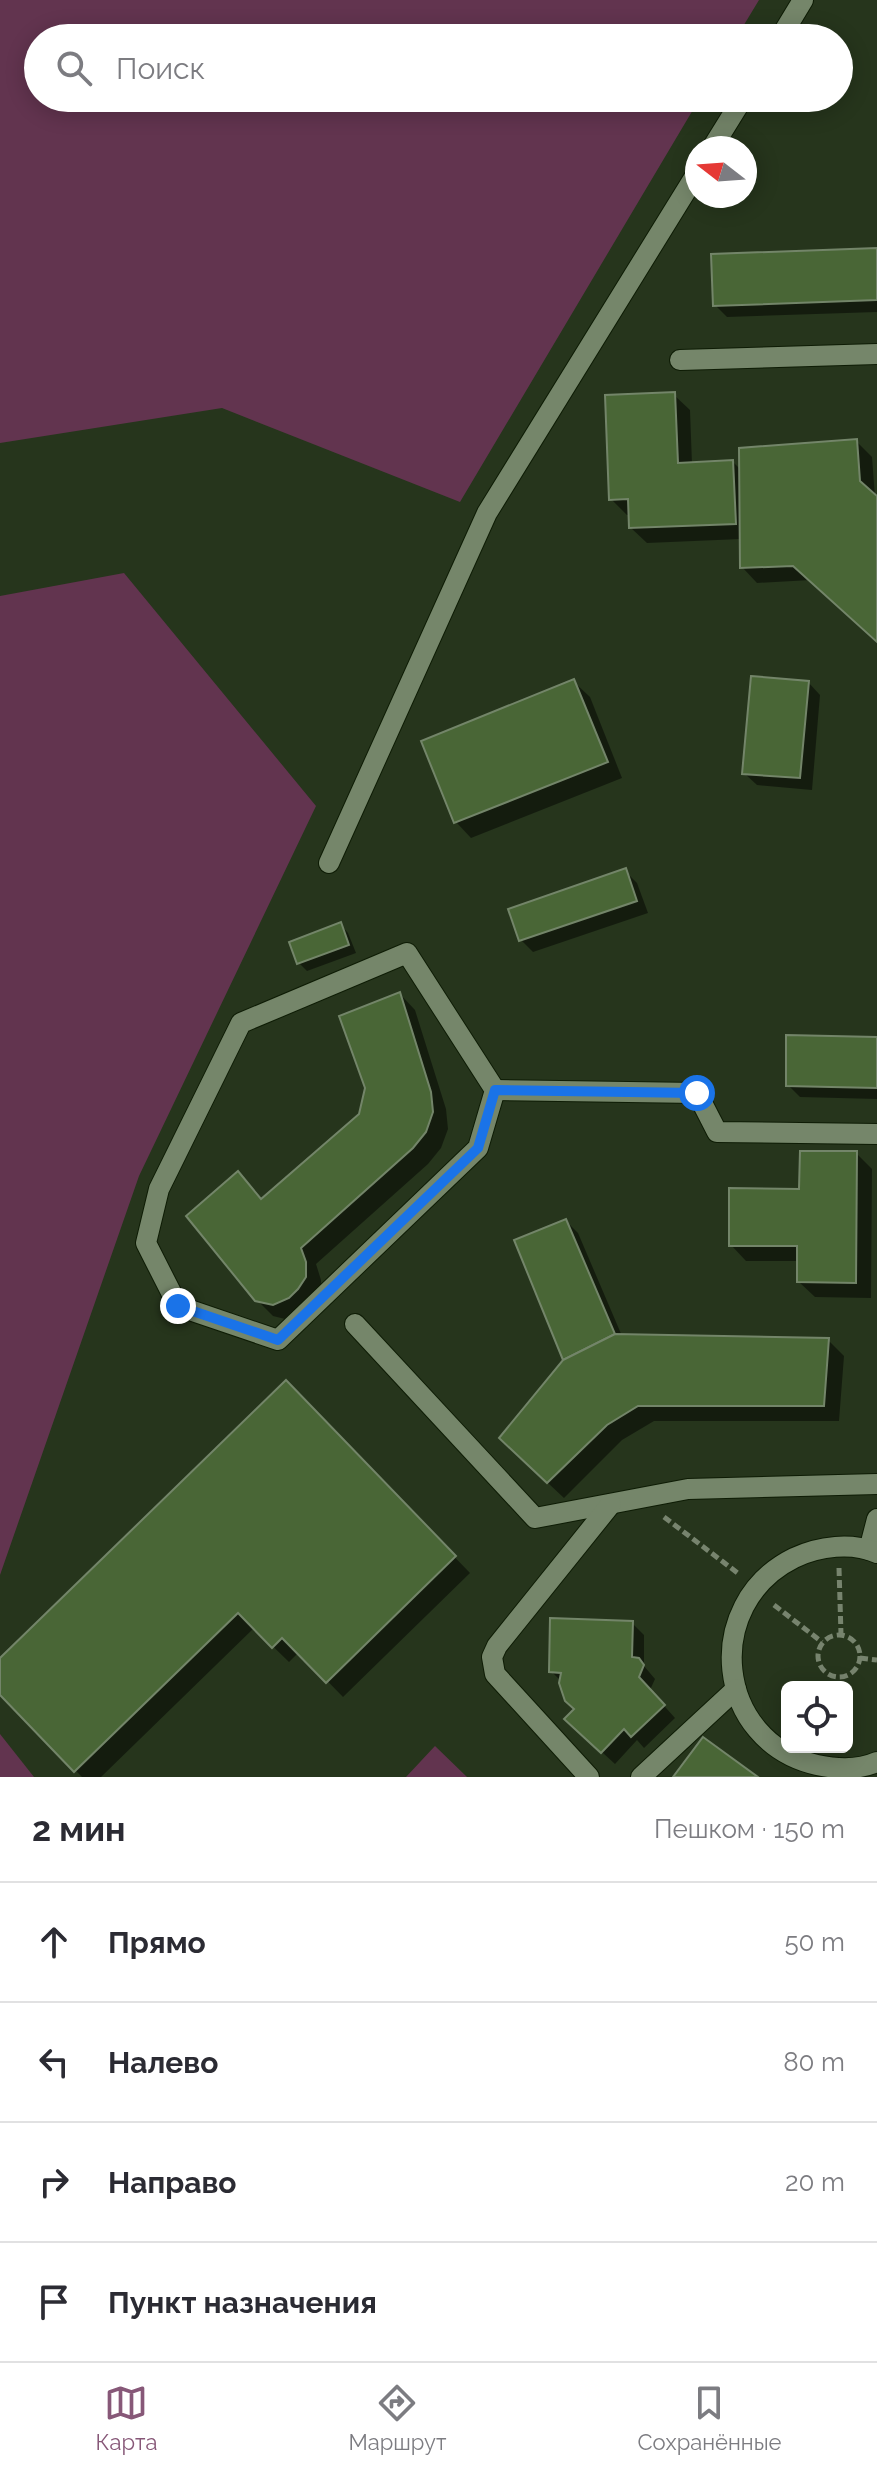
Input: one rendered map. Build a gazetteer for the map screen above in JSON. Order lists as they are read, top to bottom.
{
  "north": "left",
  "page": {
    "search": "Поиск",
    "heading": ["2 мин", "Пешком · 150 m"],
    "list": [
      ["Прямо", "50 m"],
      ["Налево", "80 m"],
      ["Направо", "20 m"],
      "Пункт назначения"
    ],
    "nav": ["Карта", "Маршрут", "Сохранённые"]
  }
}
